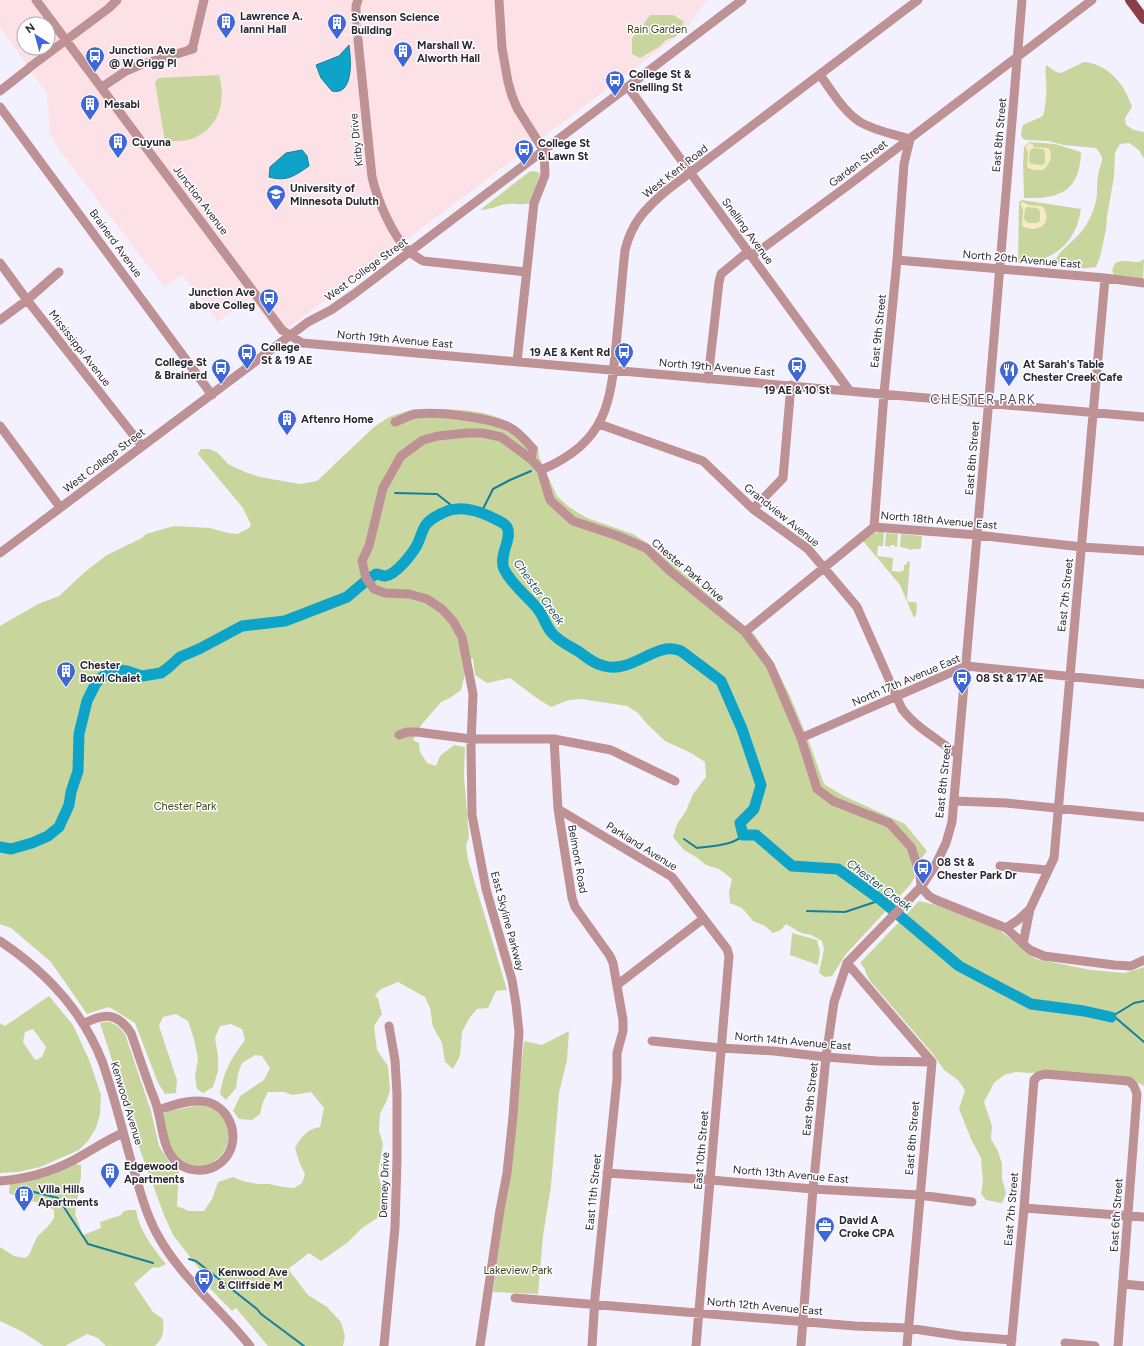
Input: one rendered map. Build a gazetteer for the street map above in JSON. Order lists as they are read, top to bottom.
{
  "streets": {
    "street": [
      "East 8th Street",
      "Kirby Drive",
      "Garden Street",
      "West Kent Road",
      "Junction Avenue",
      "Snelling Avenue",
      "Brainerd Avenue",
      "North 20th Avenue East",
      "West College Street",
      "East 9th Street",
      "North 19th Avenue East",
      "Mississippi Avenue",
      "Grandview Avenue",
      "North 18th Avenue East",
      "Chester Park Drive",
      "East 7th Street",
      "North 17th Avenue East",
      "Parkland Avenue",
      "Belmont Road",
      "East Skyline Parkway",
      "North 14th Avenue East",
      "Kenwood Avenue",
      "East 10th Street",
      "North 13th Avenue East",
      "Denney Drive",
      "East 11th Street",
      "East 6th Street",
      "North 12th Avenue East"
    ]
  },
  "crossings": [
    ["East 8th Street", "Garden Street"],
    ["East 8th Street", "North 20th Avenue East"],
    ["East 8th Street", "East 9th Street"],
    ["East 8th Street", "North 19th Avenue East"],
    ["East 8th Street", "Grandview Avenue"],
    ["East 8th Street", "North 18th Avenue East"],
    ["East 8th Street", "Chester Park Drive"],
    ["East 8th Street", "North 17th Avenue East"],
    ["East 8th Street", "North 14th Avenue East"],
    ["East 8th Street", "North 13th Avenue East"],
    ["East 8th Street", "North 12th Avenue East"],
    ["Kirby Drive", "West College Street"],
    ["Garden Street", "Snelling Avenue"],
    ["Garden Street", "East 9th Street"],
    ["Garden Street", "North 19th Avenue East"],
    ["West Kent Road", "Snelling Avenue"],
    ["West Kent Road", "North 19th Avenue East"],
    ["West Kent Road", "Grandview Avenue"],
    ["West Kent Road", "Chester Park Drive"],
    ["Junction Avenue", "West College Street"],
    ["Junction Avenue", "North 19th Avenue East"],
    ["Snelling Avenue", "West College Street"],
    ["Snelling Avenue", "North 19th Avenue East"],
    ["Brainerd Avenue", "West College Street"],
    ["North 20th Avenue East", "East 9th Street"],
    ["North 20th Avenue East", "East 7th Street"],
    ["West College Street", "North 19th Avenue East"],
    ["West College Street", "Mississippi Avenue"],
    ["East 9th Street", "North 19th Avenue East"],
    ["East 9th Street", "North 18th Avenue East"],
    ["East 9th Street", "Chester Park Drive"],
    ["East 9th Street", "North 14th Avenue East"],
    ["East 9th Street", "North 13th Avenue East"],
    ["East 9th Street", "North 12th Avenue East"],
    ["North 19th Avenue East", "East 7th Street"],
    ["Grandview Avenue", "North 18th Avenue East"],
    ["Grandview Avenue", "North 17th Avenue East"],
    ["North 18th Avenue East", "Chester Park Drive"],
    ["North 18th Avenue East", "East 7th Street"],
    ["Chester Park Drive", "North 17th Avenue East"],
    ["Chester Park Drive", "East Skyline Parkway"],
    ["East 7th Street", "North 17th Avenue East"],
    ["East 7th Street", "East 6th Street"],
    ["East 7th Street", "North 12th Avenue East"],
    ["Parkland Avenue", "Belmont Road"],
    ["Parkland Avenue", "East 10th Street"],
    ["Belmont Road", "East 11th Street"],
    ["North 14th Avenue East", "East 10th Street"],
    ["East 10th Street", "North 13th Avenue East"],
    ["East 10th Street", "North 12th Avenue East"],
    ["North 13th Avenue East", "East 11th Street"],
    ["East 11th Street", "North 12th Avenue East"]
  ],
  "districts": ["CHESTER PARK"],
  "water": ["Chester Creek"],
  "parks": ["Rain Garden", "Chester Park", "Lakeview Park"],
  "places": {
    "building": [
      "Lawrence A. Ianni Hall",
      "Swenson Science Building",
      "Marshall W. Alworth Hall",
      "Mesabi",
      "Cuyuna",
      "Aftenro Home",
      "Chester Bowl Chalet",
      "Edgewood Apartments",
      "Villa Hills Apartments"
    ],
    "bus stop": [
      "Junction Ave @ W Grigg Pl",
      "College St & Snelling St",
      "College St & Lawn St",
      "Junction Ave above Colleg",
      "19 AE & Kent Rd",
      "College St & 19 AE",
      "19 AE & 10 St",
      "College St & Brainerd",
      "08 St & 17 AE",
      "08 St & Chester Park Dr",
      "Kenwood Ave & Cliffside M"
    ],
    "school or university": ["University of Minnesota Duluth"],
    "restaurant": ["At Sarah's Table Chester Creek Cafe"],
    "office": ["David A Croke CPA"]
  },
  "north": "top left"
}
